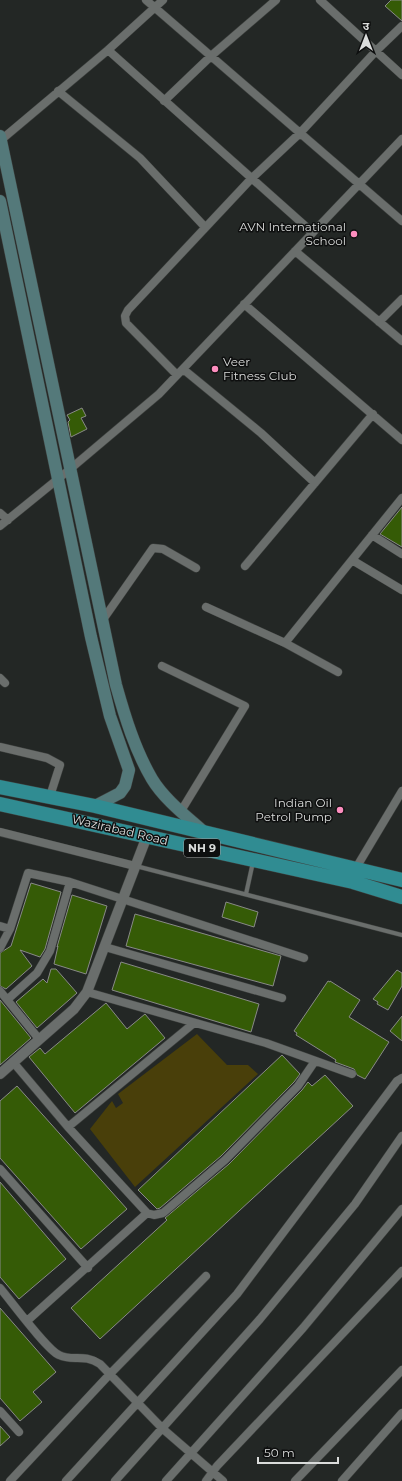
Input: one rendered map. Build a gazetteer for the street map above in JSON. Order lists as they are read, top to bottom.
{
  "streets": {
    "highway": ["Wazirabad Road", "NH 9"]
  },
  "places": ["AVN International School", "Veer Fitness Club", "Indian Oil Petrol Pump"],
  "scale_bar": "50 m",
  "north": "top"
}
